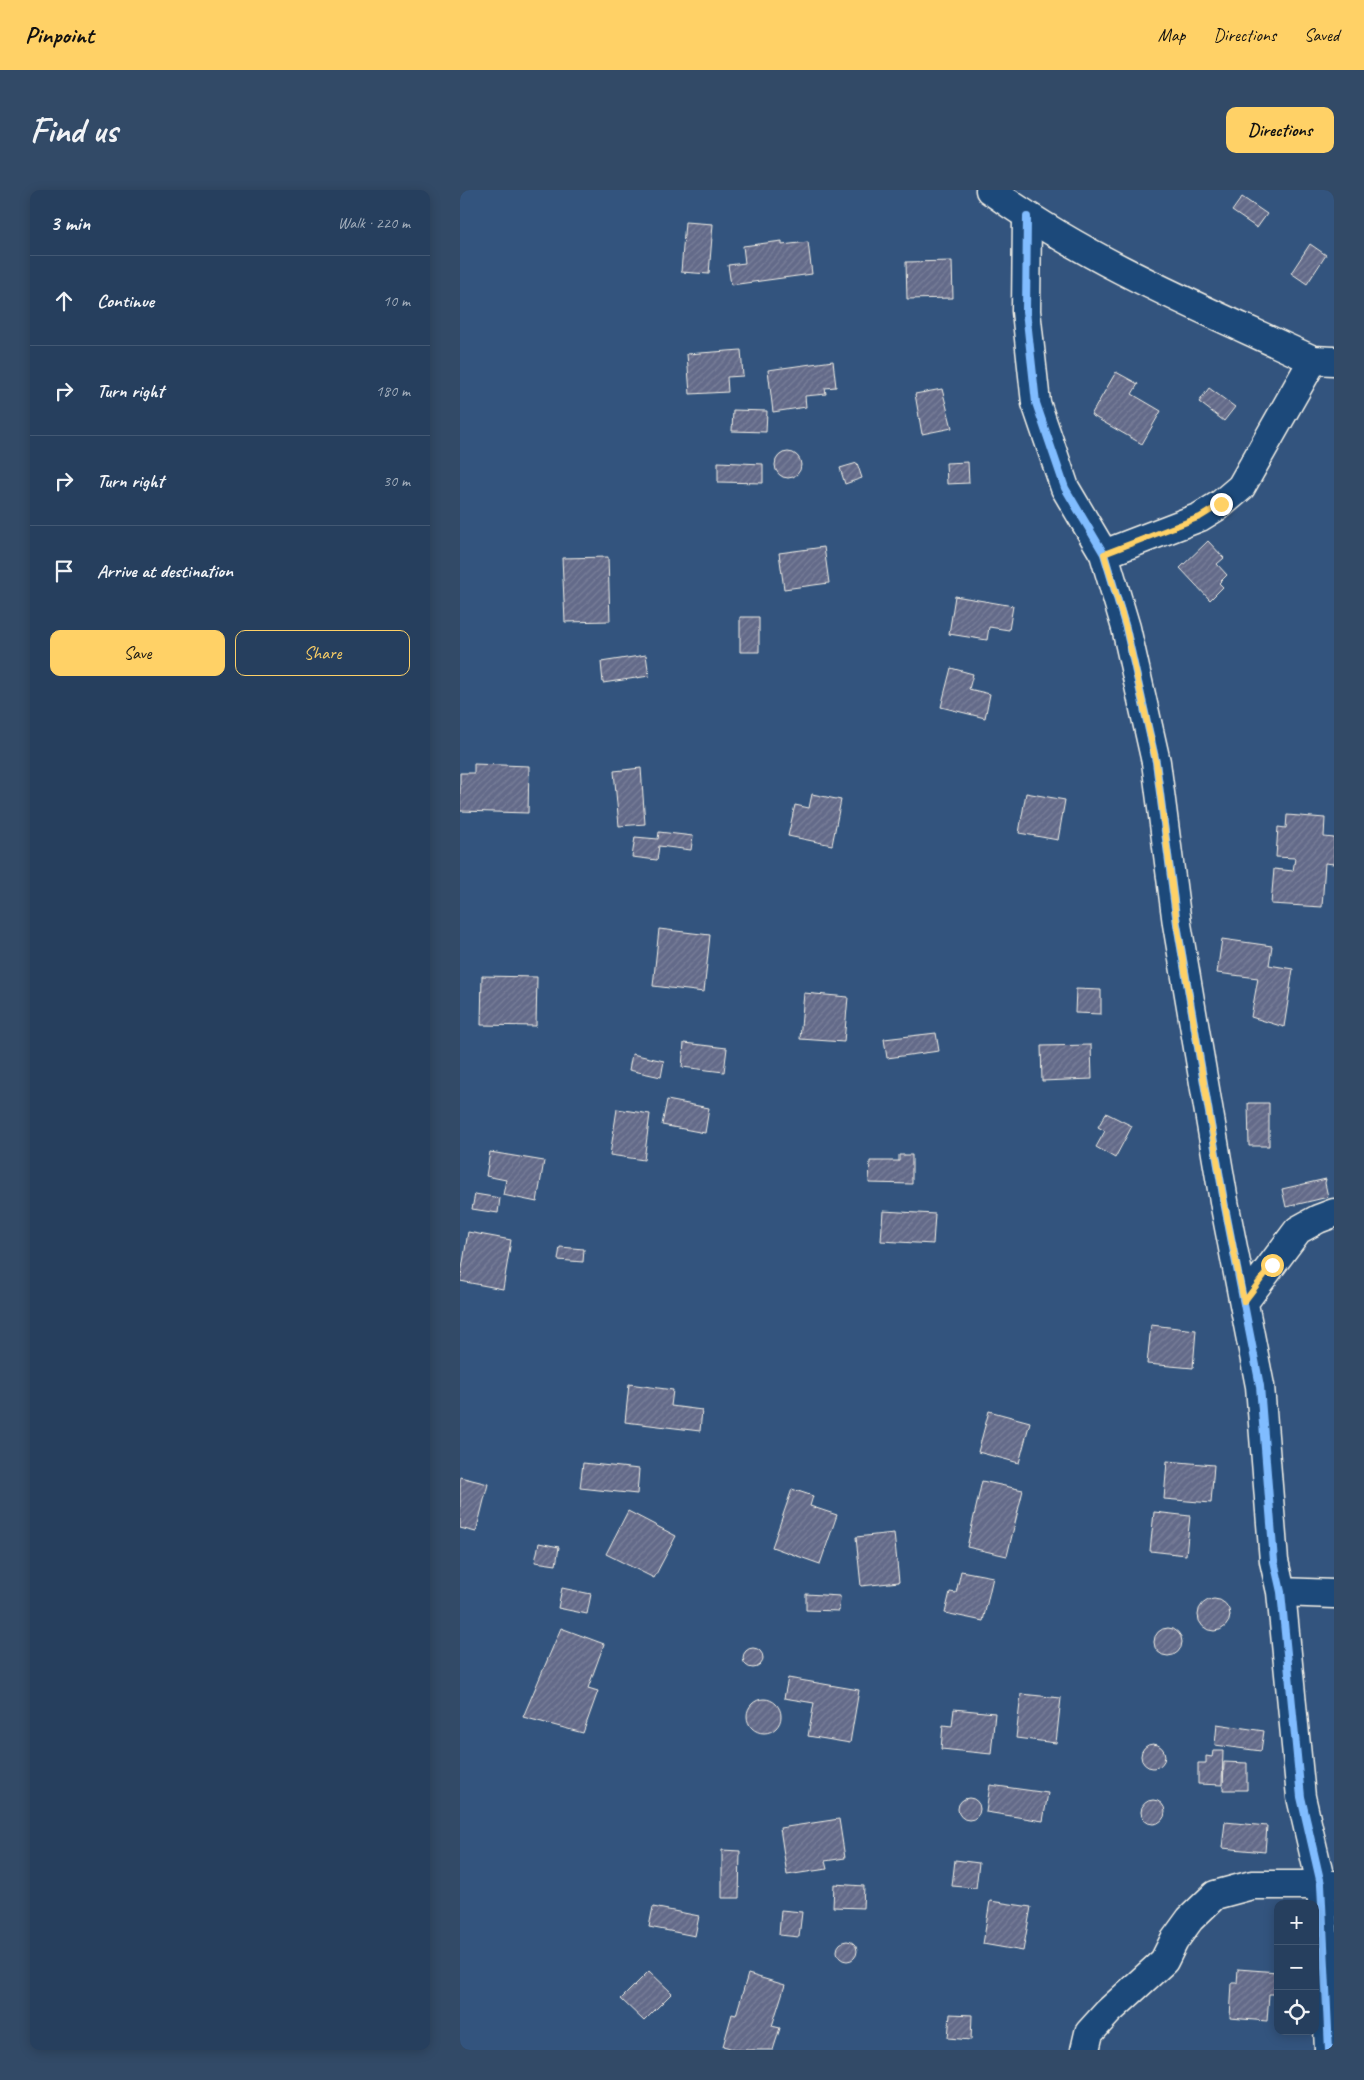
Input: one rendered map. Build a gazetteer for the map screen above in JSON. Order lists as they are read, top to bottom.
{
  "page": {
    "header": "Pinpoint",
    "nav": ["Map", "Directions", "Saved"],
    "buttons": [
      "Directions",
      ["Save", "Share"]
    ],
    "title": "Find us",
    "heading": ["3 min", "Walk · 220 m"],
    "list": [
      ["Continue", "10 m"],
      ["Turn right", "180 m"],
      ["Turn right", "30 m"],
      "Arrive at destination"
    ],
    "map_buttons": ["+", "−"]
  }
}
